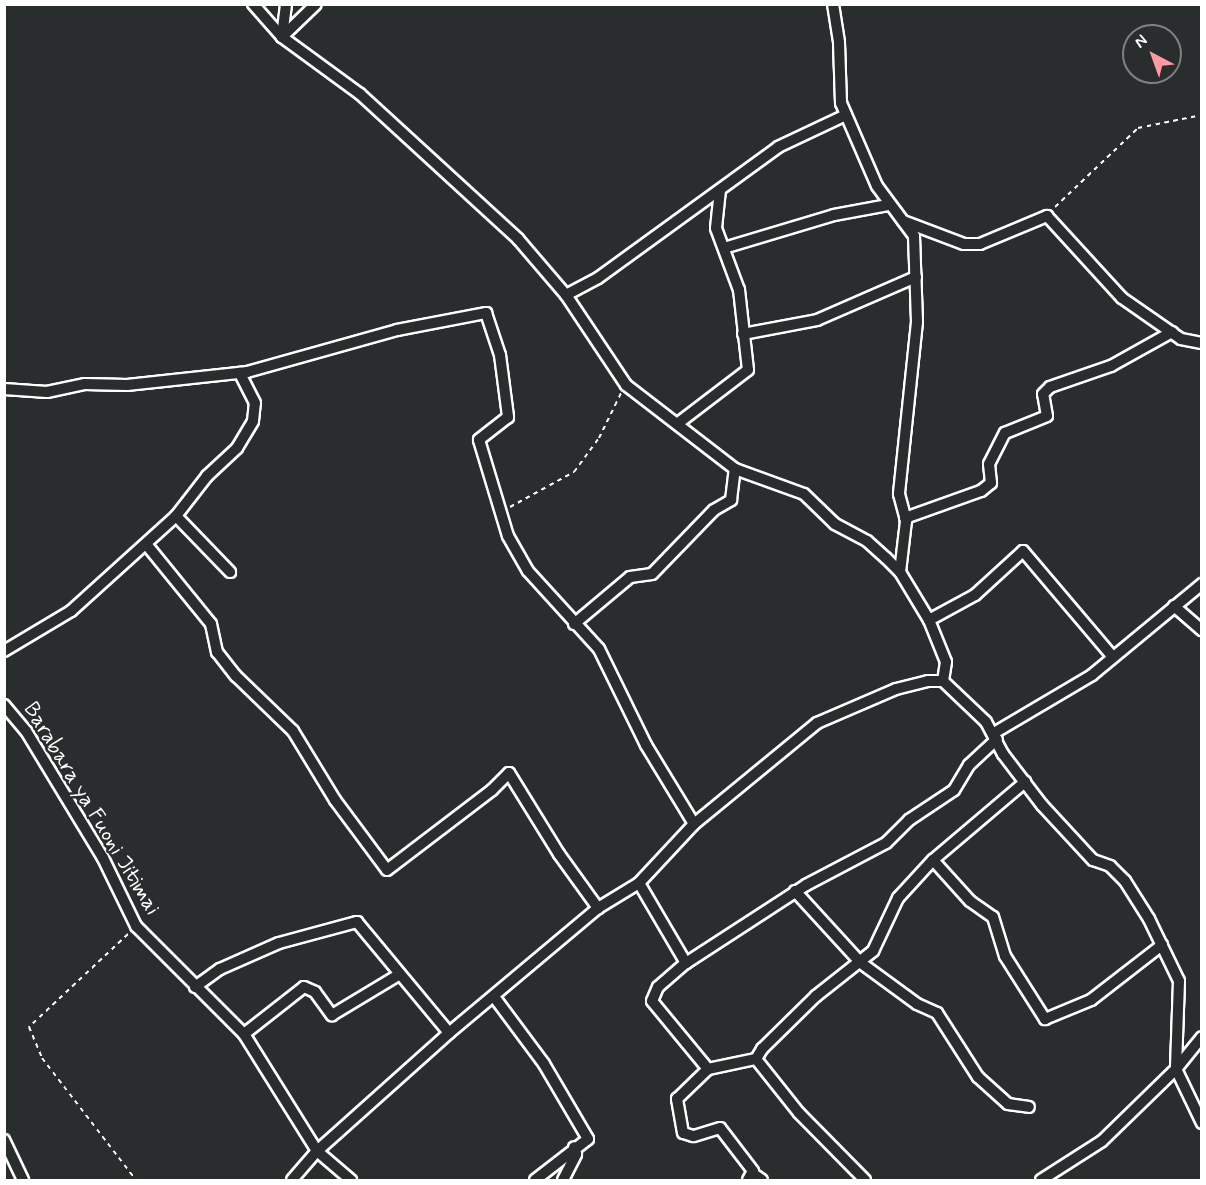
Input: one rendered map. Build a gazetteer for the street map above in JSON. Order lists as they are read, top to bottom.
{
  "streets": {
    "street": ["Barabara ya Fuoni Jitimai"]
  },
  "north": "top left"
}
